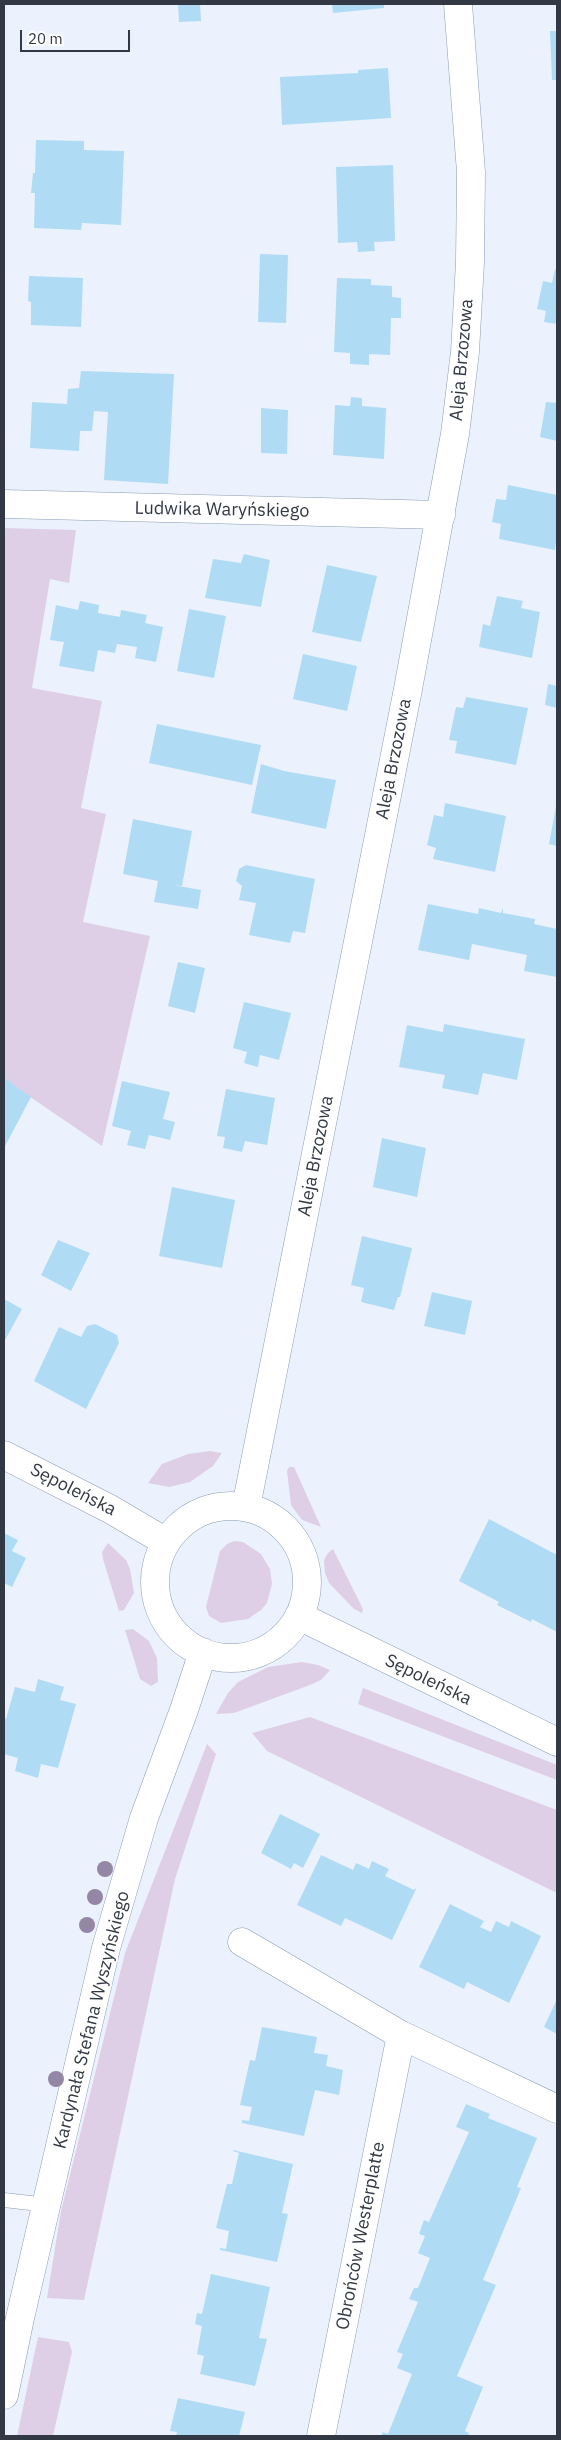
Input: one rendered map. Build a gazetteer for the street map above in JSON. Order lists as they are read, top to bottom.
{
  "streets": {
    "street": [
      "Aleja Brzozowa",
      "Ludwika Waryńskiego",
      "Sępoleńska",
      "Kardynała Stefana Wyszyńskiego",
      "Obrońców Westerplatte"
    ]
  },
  "crossings": [
    ["Aleja Brzozowa", "Ludwika Waryńskiego"],
    ["Aleja Brzozowa", "Sępoleńska"],
    ["Aleja Brzozowa", "Kardynała Stefana Wyszyńskiego"],
    ["Sępoleńska", "Kardynała Stefana Wyszyńskiego"]
  ],
  "scale_bar": "20 m"
}
